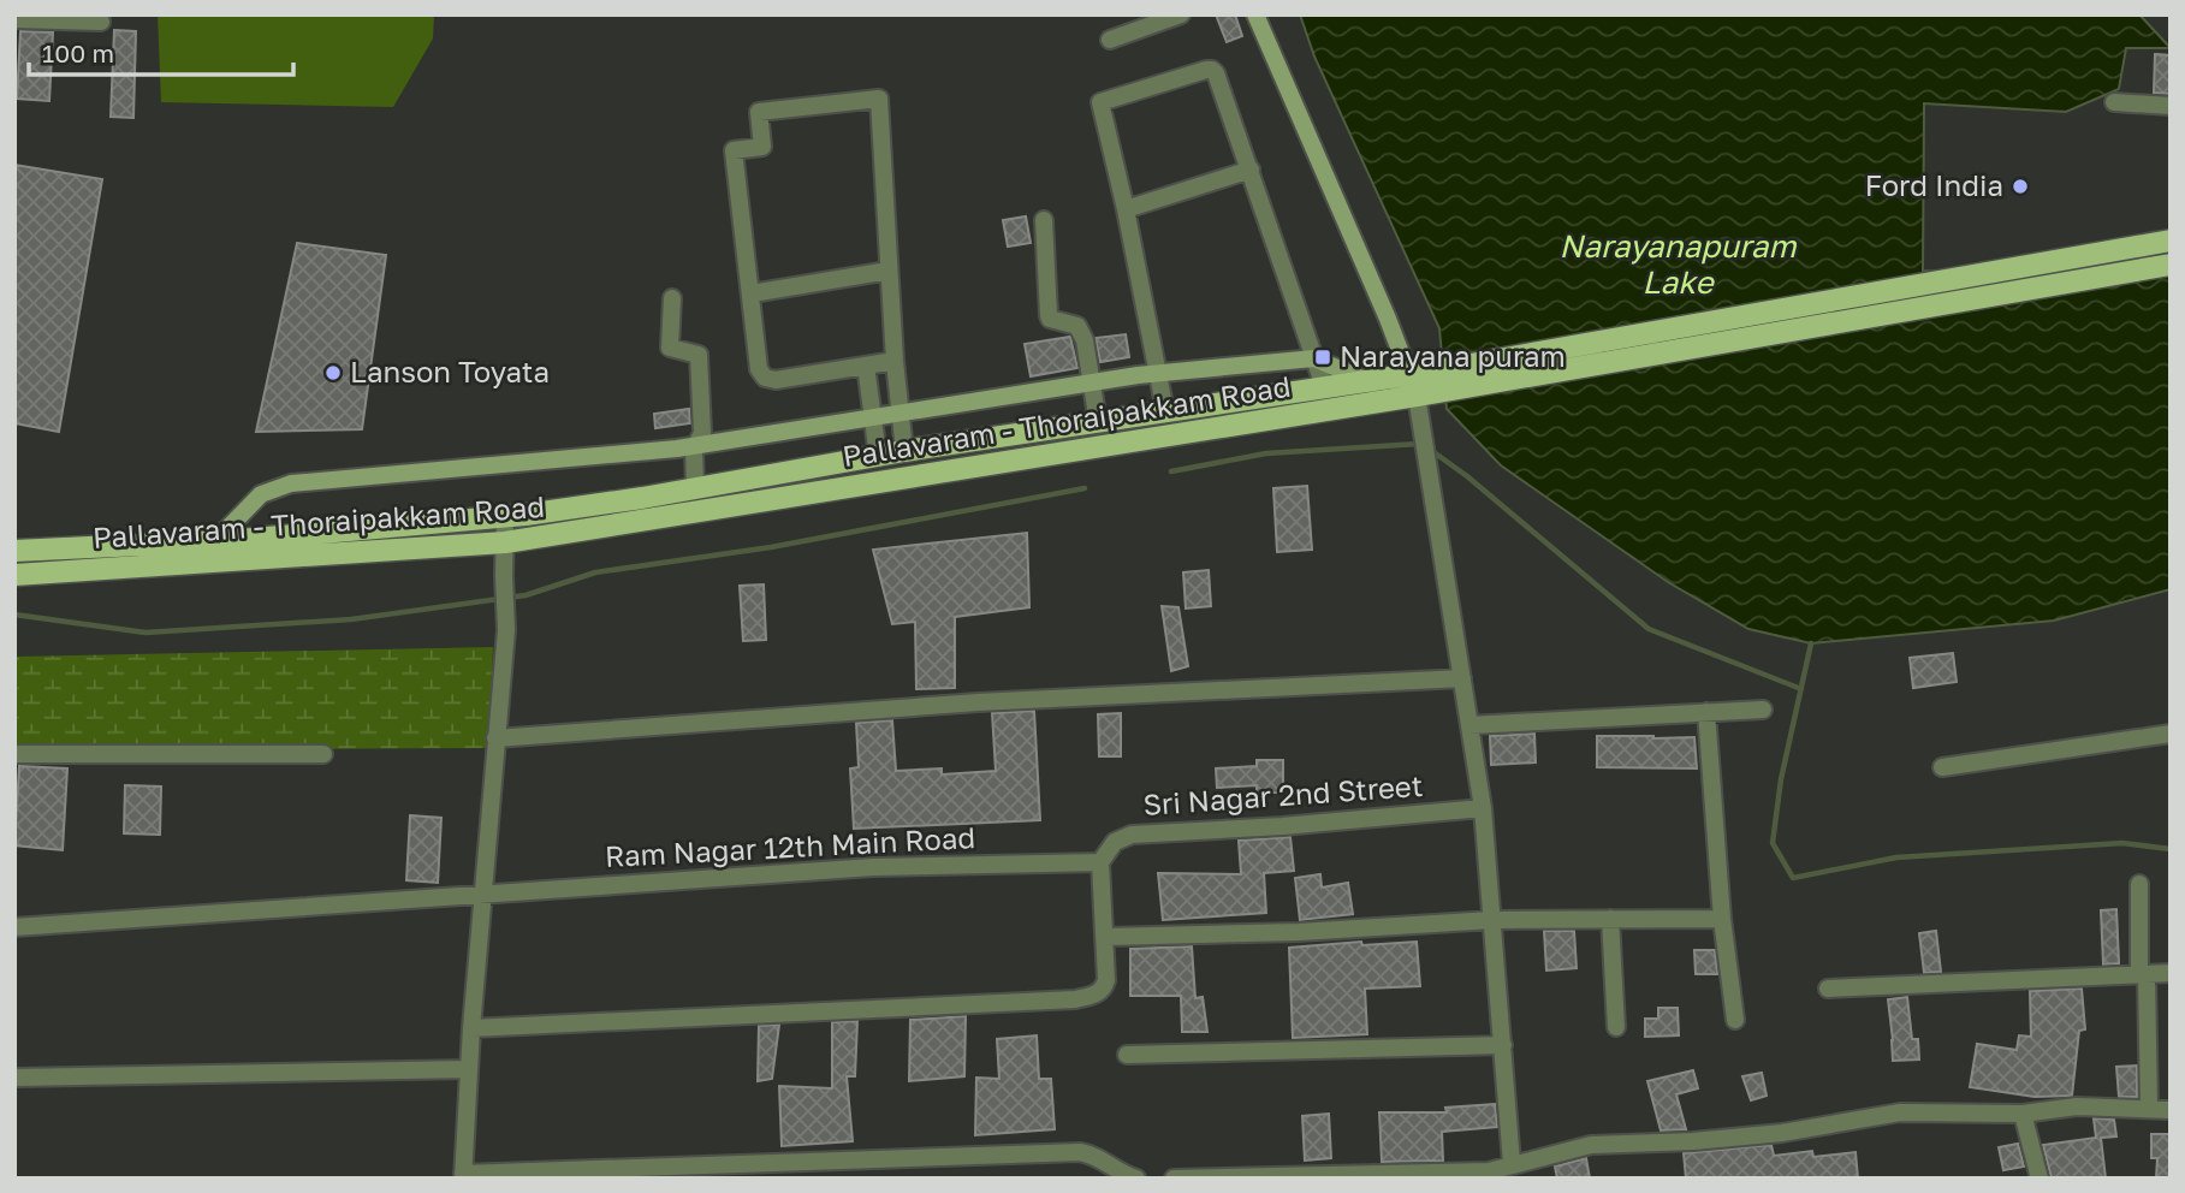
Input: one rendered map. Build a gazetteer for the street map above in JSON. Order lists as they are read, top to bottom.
{
  "streets": {
    "main road": ["Pallavaram - Thoraipakkam Road"],
    "street": ["Sri Nagar 2nd Street", "Ram Nagar 12th Main Road"]
  },
  "crossings": [
    ["Sri Nagar 2nd Street", "Ram Nagar 12th Main Road"]
  ],
  "water": ["Narayanapuram Lake"],
  "places": {
    "other": ["Ford India", "Lanson Toyata"],
    "transit": ["Narayana puram"]
  },
  "scale_bar": "100 m"
}
